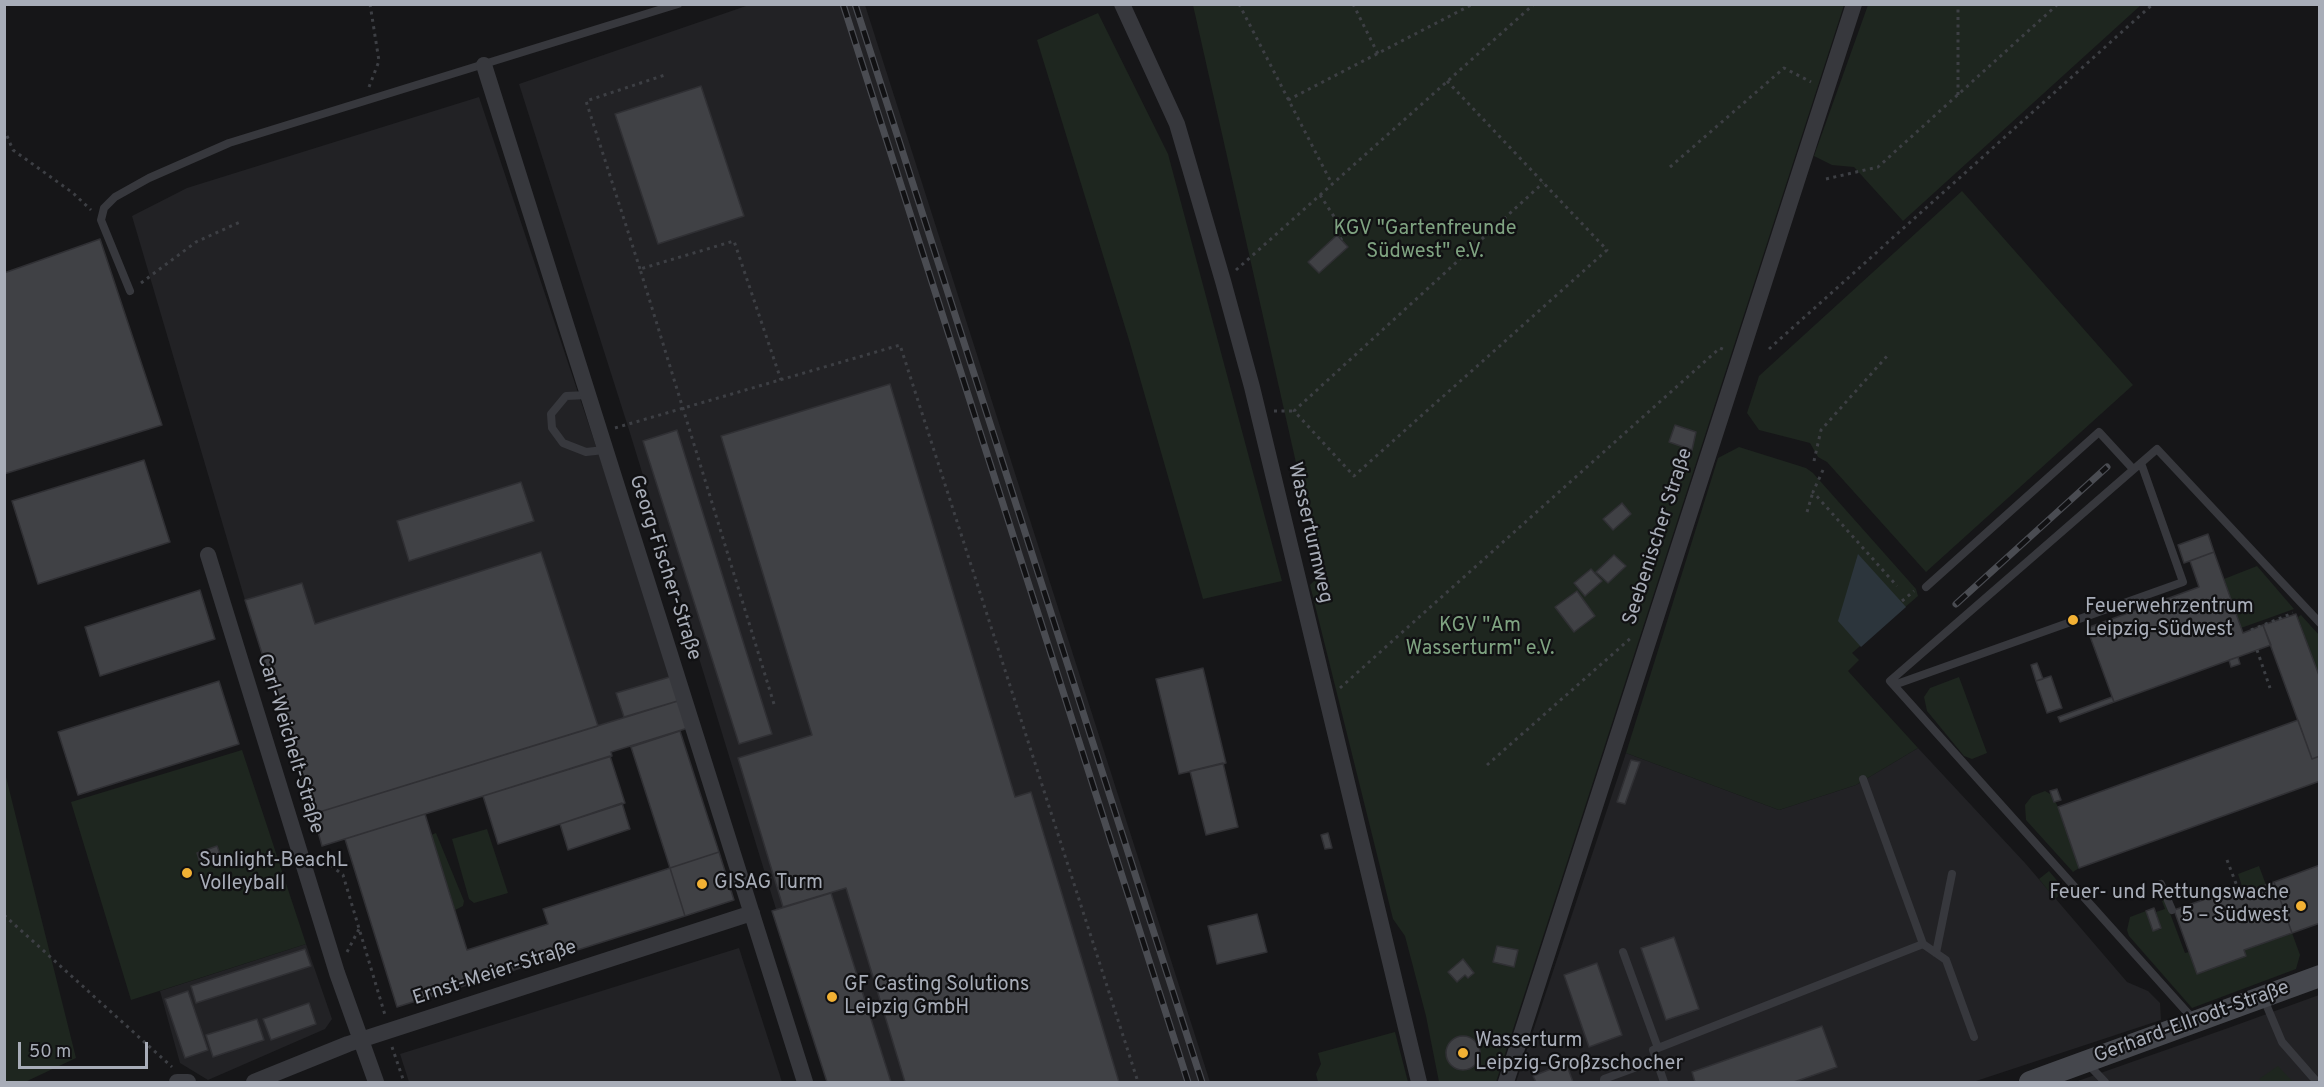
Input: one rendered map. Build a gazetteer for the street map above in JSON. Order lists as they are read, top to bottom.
{
  "streets": {
    "main road": ["Gerhard-Ellrodt-Straße"],
    "street": [
      "Wasserturmweg",
      "Seebenischer Straße",
      "Georg-Fischer-Straße",
      "Carl-Weichelt-Straße",
      "Ernst-Meier-Straße"
    ]
  },
  "crossings": [
    ["Georg-Fischer-Straße", "Ernst-Meier-Straße"],
    ["Carl-Weichelt-Straße", "Ernst-Meier-Straße"]
  ],
  "parks": ["KGV \"Gartenfreunde Südwest\" e.V.", "KGV \"Am Wasserturm\" e.V."],
  "places": [
    "Feuerwehrzentrum Leipzig-Südwest",
    "Sunlight-BeachL Volleyball",
    "GISAG Turm",
    "Feuer- und Rettungswache 5 – Südwest",
    "GF Casting Solutions Leipzig GmbH",
    "Wasserturm Leipzig-Großzschocher"
  ],
  "scale_bar": "50 m"
}
